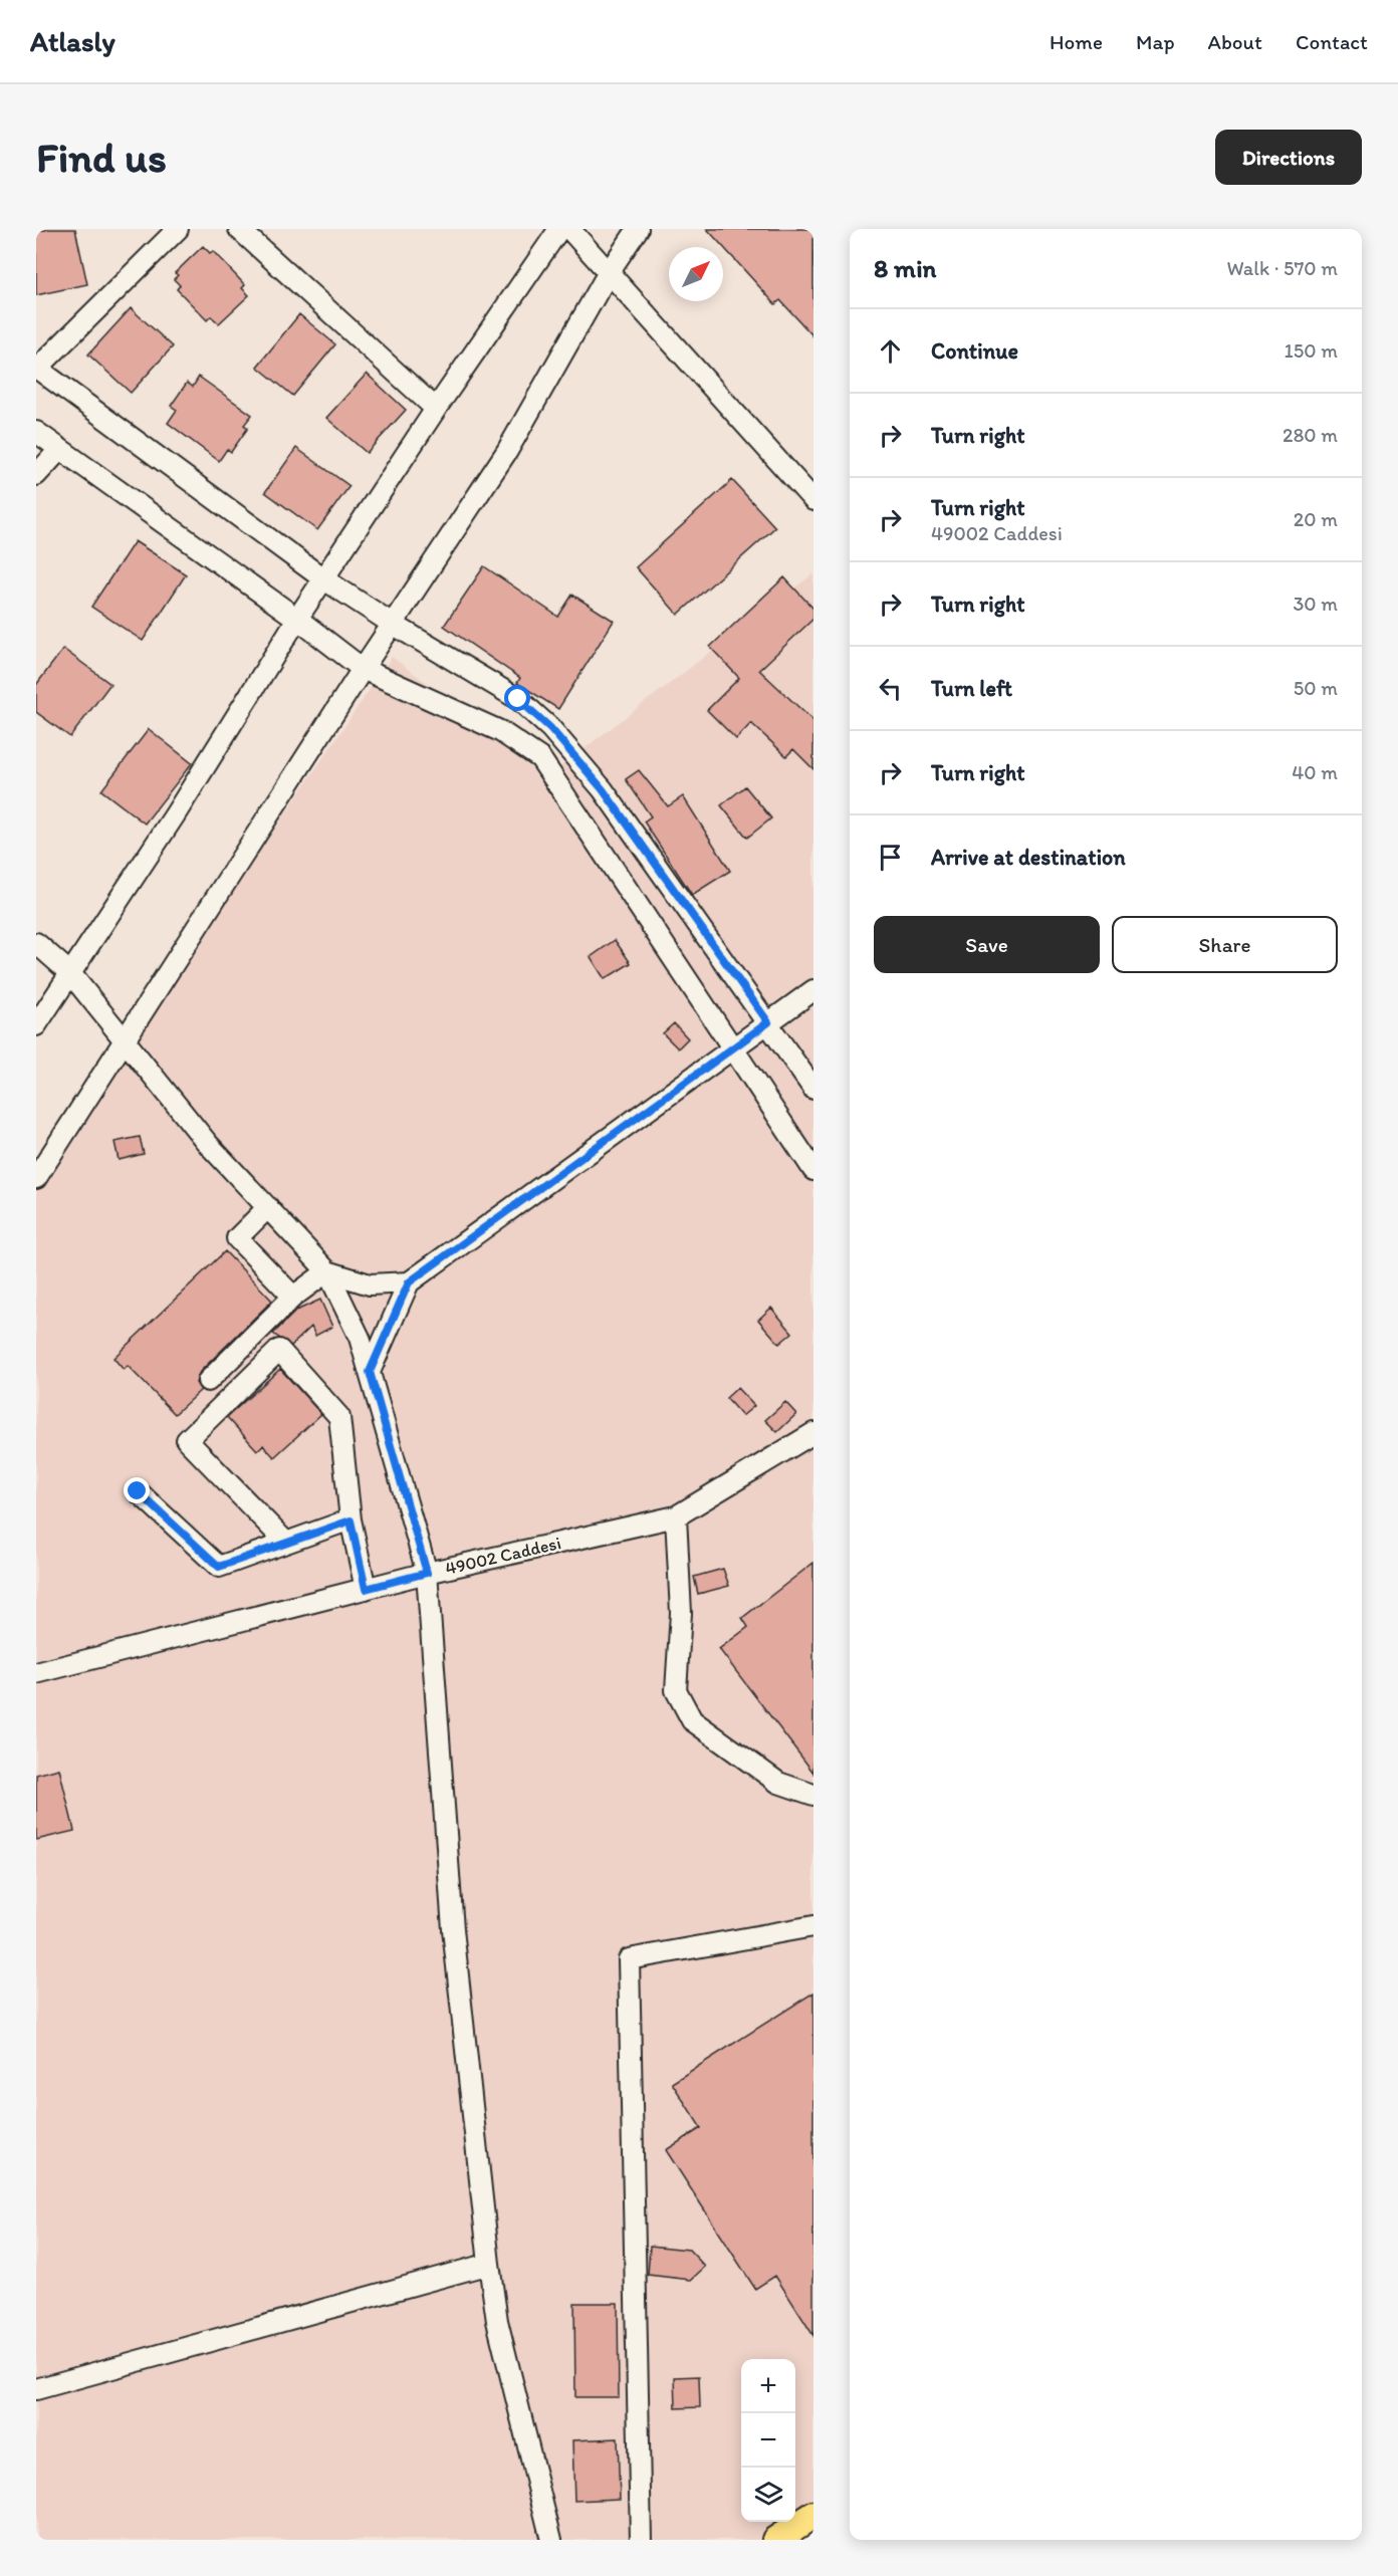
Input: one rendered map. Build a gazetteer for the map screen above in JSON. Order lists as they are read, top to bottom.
{
  "streets": {
    "street": ["49002 Caddesi"]
  },
  "north": "top right",
  "page": {
    "header": "Atlasly",
    "nav": [
      "Home",
      "Map",
      "About",
      "Contact"
    ],
    "buttons": [
      "Directions",
      ["Save", "Share"]
    ],
    "title": "Find us",
    "heading": ["8 min", "Walk · 570 m"],
    "list": [
      ["Continue", "150 m"],
      ["Turn right", "280 m"],
      ["Turn right", "49002 Caddesi", "20 m"],
      ["Turn right", "30 m"],
      ["Turn left", "50 m"],
      ["Turn right", "40 m"],
      "Arrive at destination"
    ],
    "map_buttons": ["+", "−"]
  }
}
